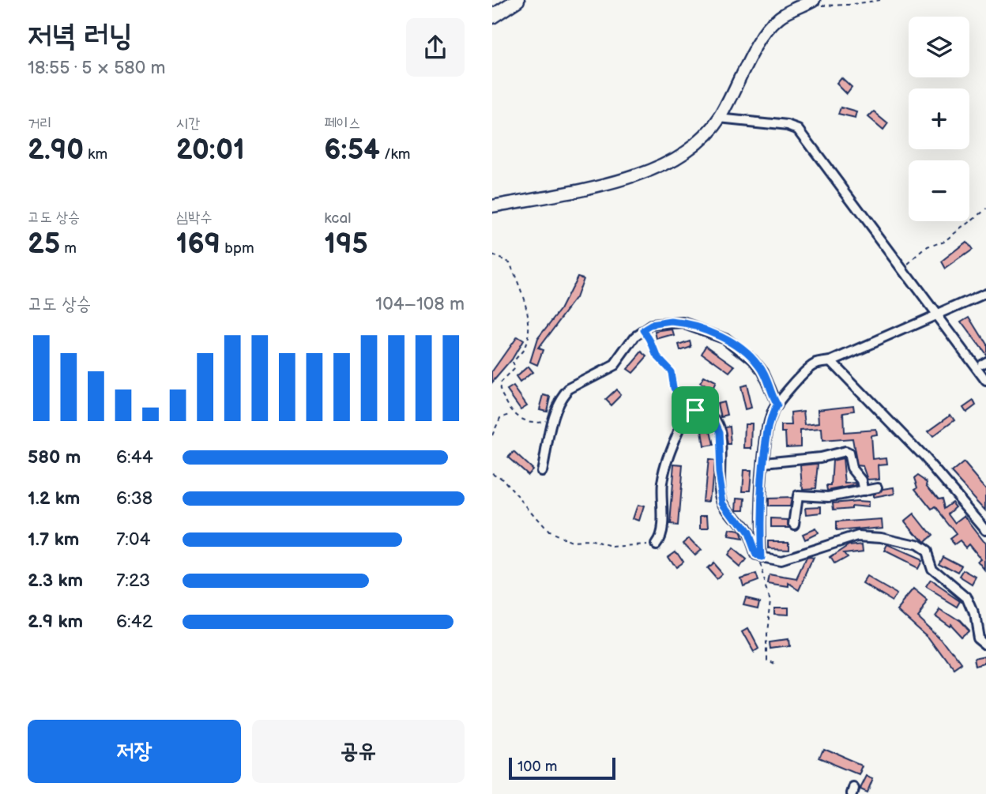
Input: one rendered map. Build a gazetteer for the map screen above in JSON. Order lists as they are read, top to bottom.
{
  "scale_bar": "100 m",
  "page": {
    "heading": ["저녁 러닝", "18:55 · 5 × 580 m"],
    "map_buttons": ["+", "−"],
    "stats": [
      ["거리", "2.90 km"],
      ["시간", "20:01"],
      ["페이스", "6:54 /km"],
      ["고도 상승", "25 m"],
      ["심박수", "169 bpm"],
      ["kcal", "195"]
    ],
    "chart": ["고도 상승", "104–108 m"],
    "list": [
      {
        "name": "580 m",
        "note": "6:44"
      },
      {
        "name": "1.2 km",
        "note": "6:38"
      },
      {
        "name": "1.7 km",
        "note": "7:04"
      },
      {
        "name": "2.3 km",
        "note": "7:23"
      },
      {
        "name": "2.9 km",
        "note": "6:42"
      }
    ],
    "buttons": ["저장", "공유"],
    "scale": "100 m"
  }
}
